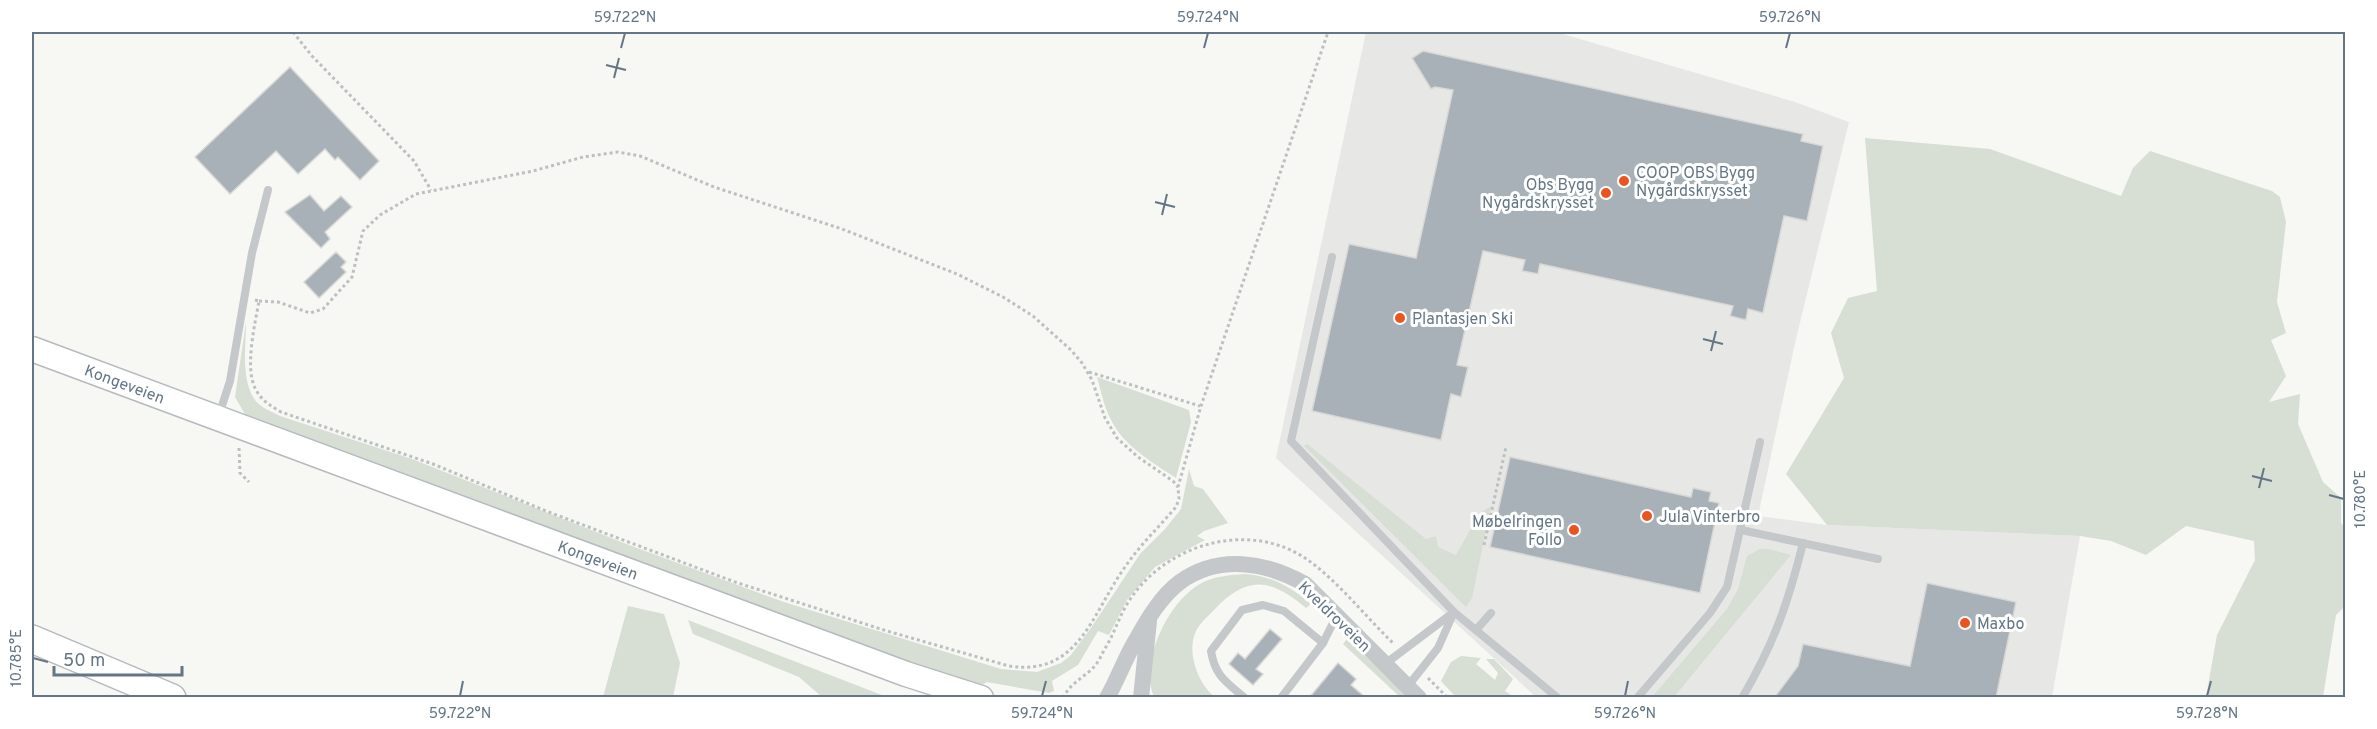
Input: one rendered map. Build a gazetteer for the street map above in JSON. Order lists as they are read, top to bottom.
{
  "streets": {
    "main road": ["Kongeveien"],
    "street": ["Kveldroveien"]
  },
  "places": [
    "COOP OBS Bygg Nygårdskrysset",
    "Obs Bygg Nygårdskrysset",
    "Plantasjen Ski",
    "Jula Vinterbro",
    "Møbelringen Follo",
    "Maxbo"
  ],
  "scale_bar": "50 m",
  "coordinates": [
    "59.722°N",
    "59.724°N",
    "59.726°N",
    "10.780°E",
    "10.785°E",
    "59.728°N"
  ]
}
